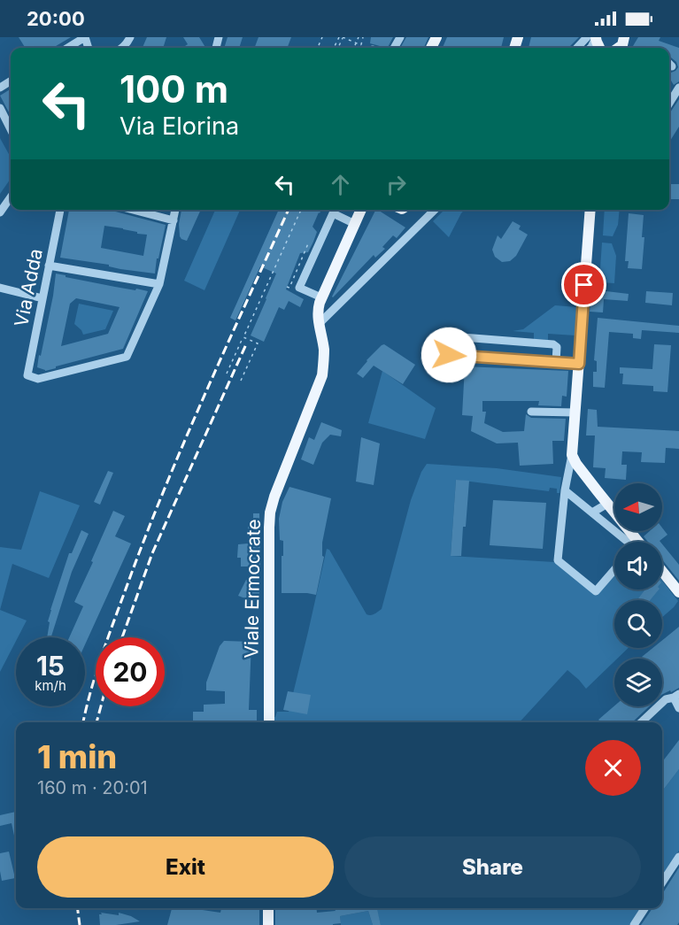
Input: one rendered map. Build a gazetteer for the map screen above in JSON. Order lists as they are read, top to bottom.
{
  "streets": {
    "main road": ["Viale Ermocrate"],
    "street": ["Via Adda"]
  },
  "north": "left",
  "page": {
    "status": "20:00",
    "turn": ["100 m", "Via Elorina"],
    "speed": "15 km/h",
    "limit": "20",
    "heading": ["1 min", "160 m · 20:01"],
    "buttons": ["Exit", "Share"]
  }
}
